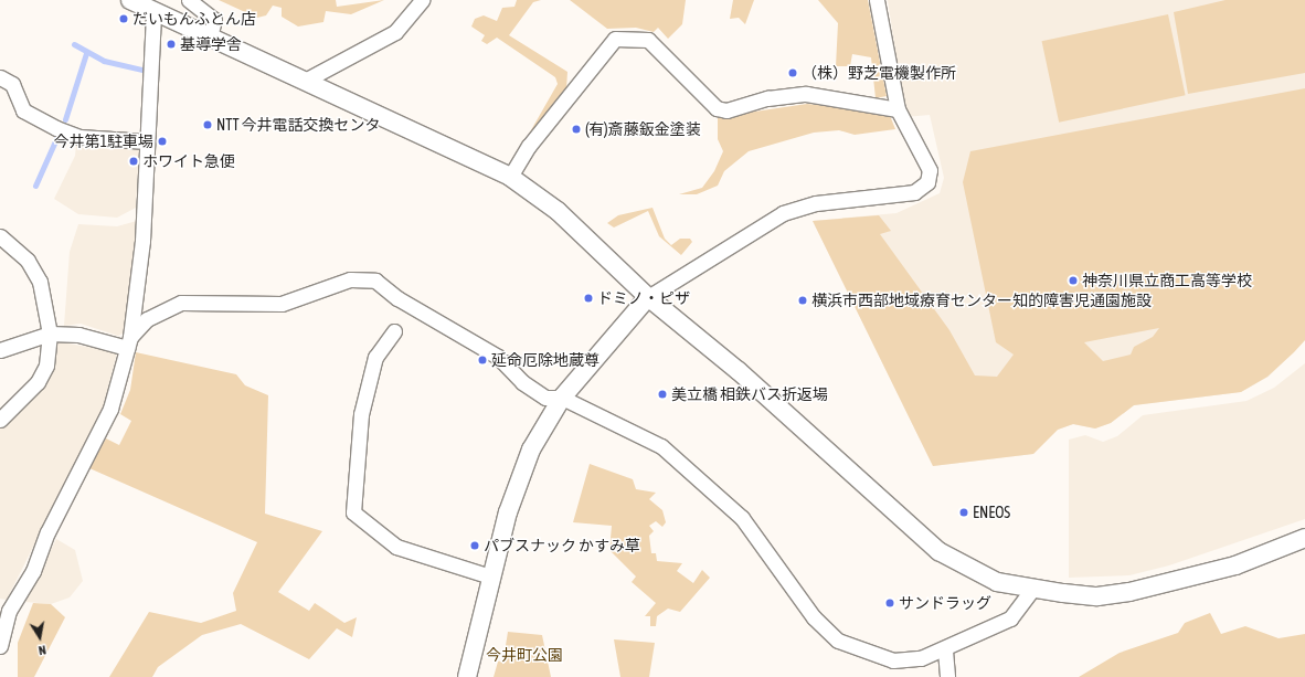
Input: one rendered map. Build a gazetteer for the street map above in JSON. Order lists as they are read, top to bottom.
{
  "parks": ["今井町公園"],
  "places": [
    "だいもんふとん店",
    "基導学舎",
    "（株）野芝電機製作所",
    "NTT 今井電話交換センタ",
    "(有)斎藤鈑金塗装",
    "今井第1駐車場",
    "ホワイト急便",
    "神奈川県立商工高等学校",
    "ドミノ・ピザ",
    "横浜市西部地域療育センター知的障害児通園施設",
    "延命厄除地蔵尊",
    "美立橋 相鉄バス折返場",
    "ENEOS",
    "パブスナック かすみ草",
    "サンドラッグ"
  ],
  "north": "bottom"
}
